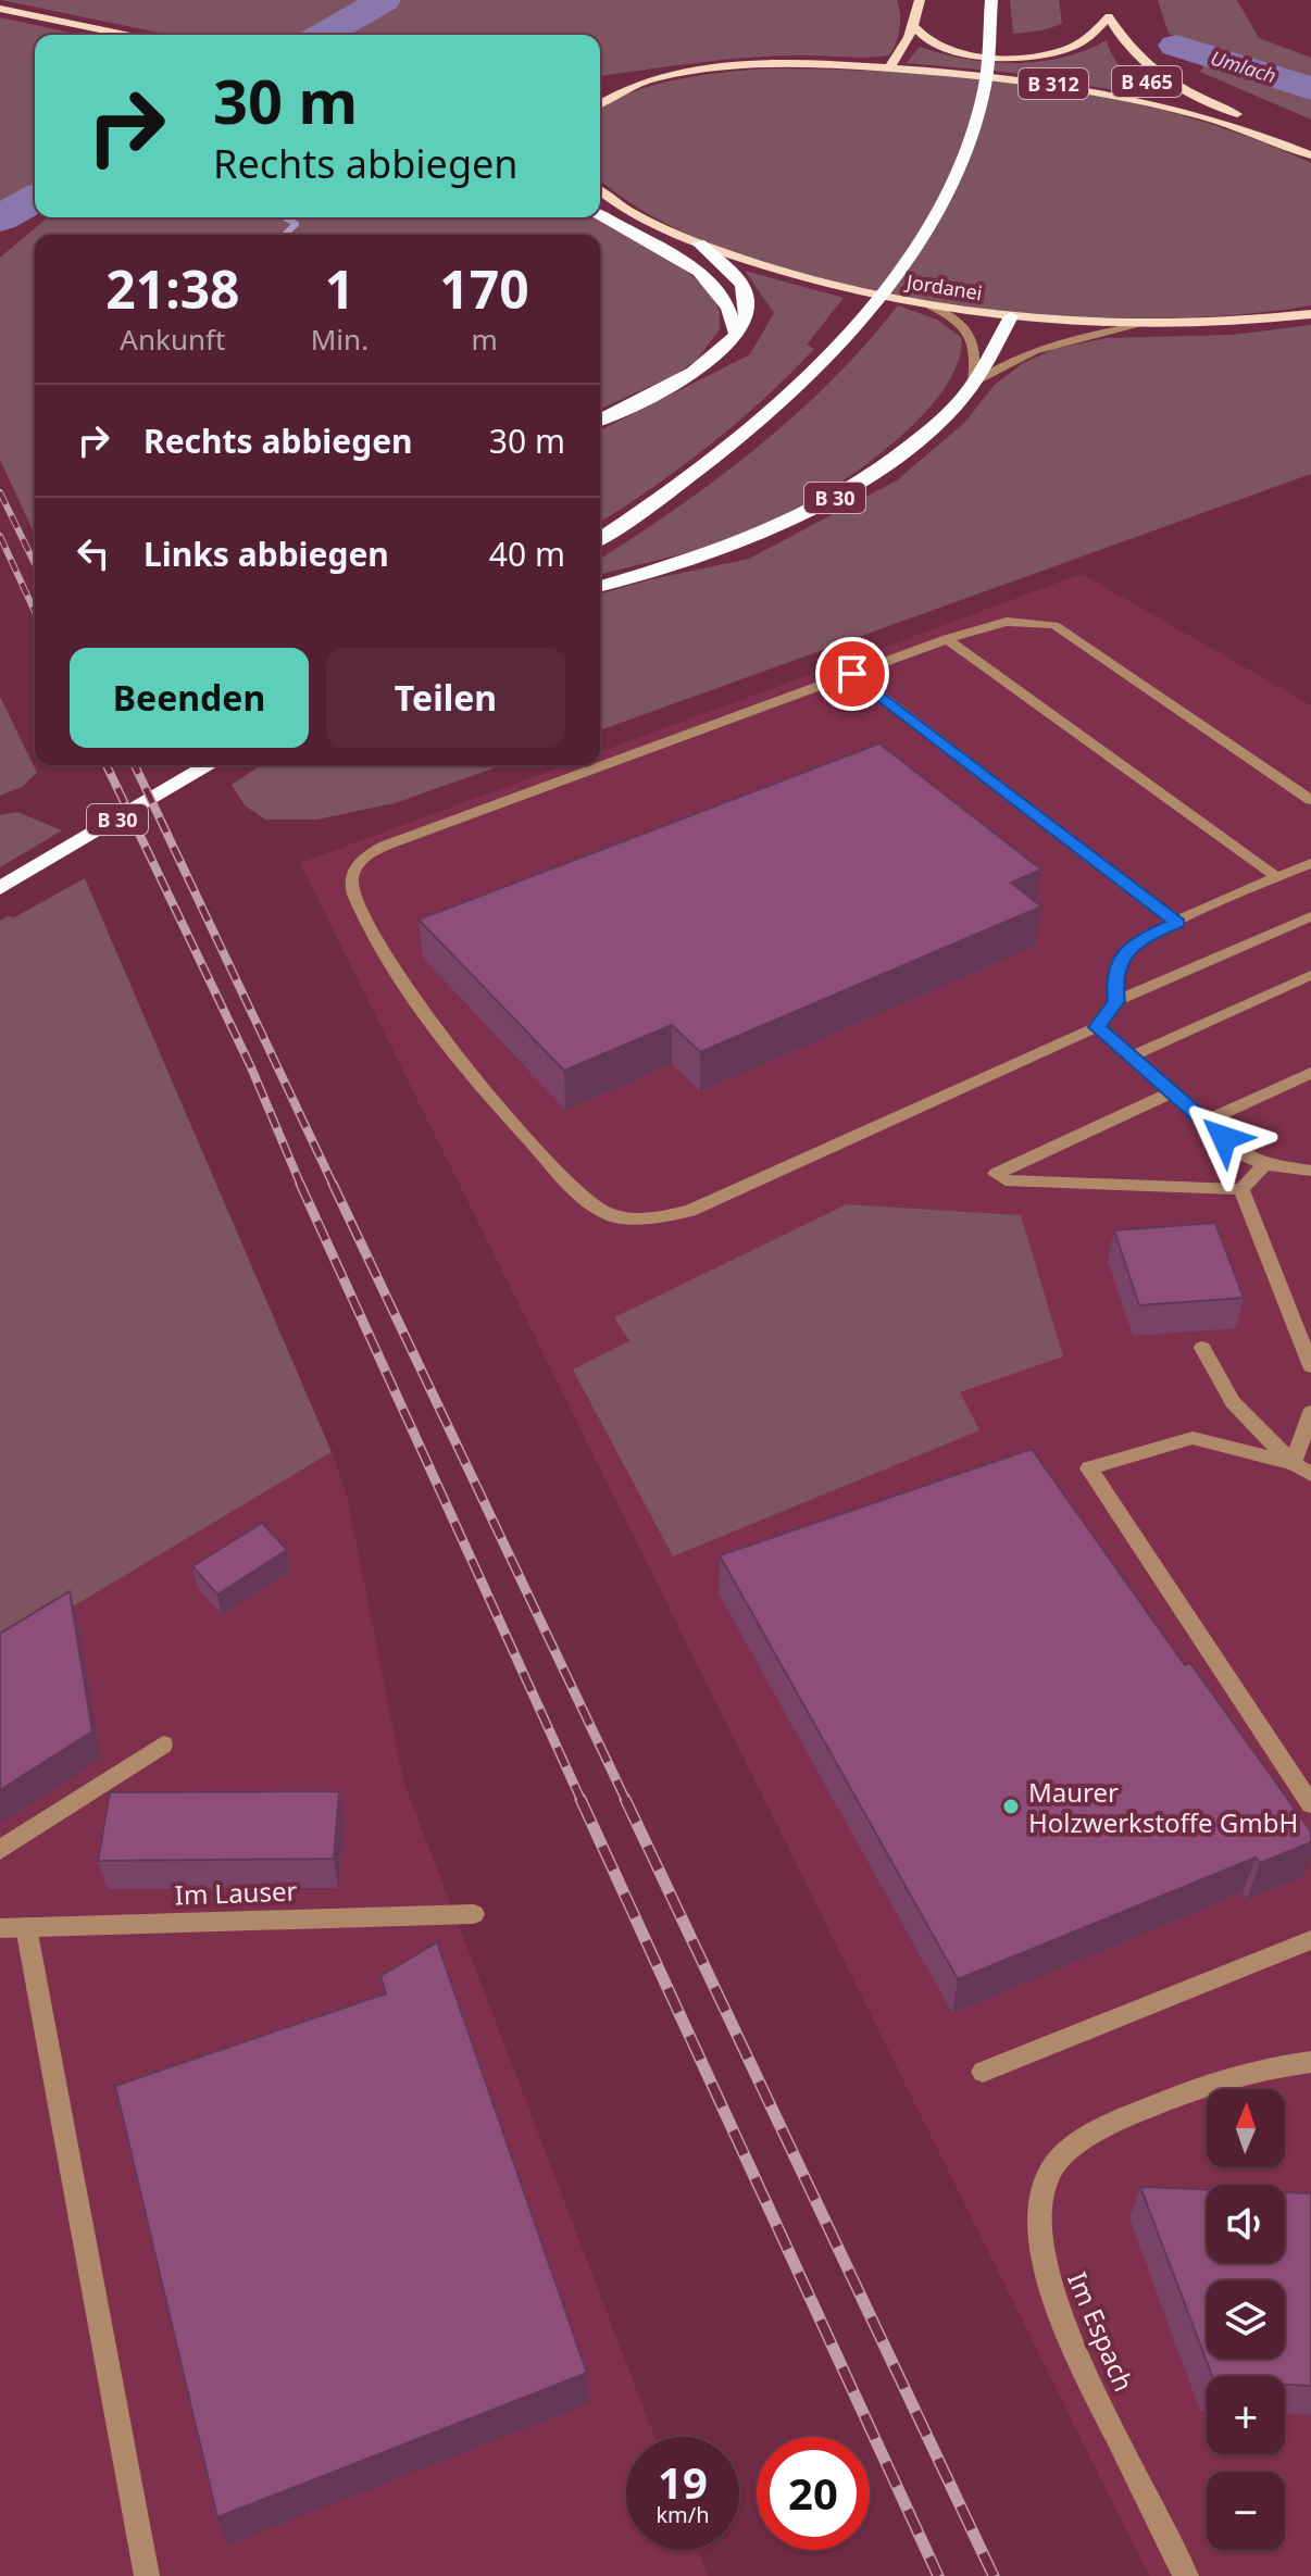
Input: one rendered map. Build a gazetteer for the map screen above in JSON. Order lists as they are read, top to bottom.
{
  "streets": {
    "highway": ["B 30"],
    "main road": ["B 465", "B 312", "Jordanei"],
    "street": ["Im Lauser", "Im Espach"]
  },
  "crossings": [
    ["B 465", "B 312"],
    ["Jordanei", "B 30"]
  ],
  "water": ["Umlach"],
  "places": ["Maurer Holzwerkstoffe GmbH"],
  "north": "top",
  "page": {
    "turn": ["30 m", "Rechts abbiegen"],
    "eta": [
      "21:38",
      "Ankunft",
      "1",
      "Min.",
      "170",
      "m"
    ],
    "list": [
      {
        "name": "Rechts abbiegen",
        "value": "30 m"
      },
      {
        "name": "Links abbiegen",
        "value": "40 m"
      }
    ],
    "buttons": ["Beenden", "Teilen"],
    "map_buttons": ["+", "−"],
    "speed": "19 km/h",
    "limit": "20"
  }
}
